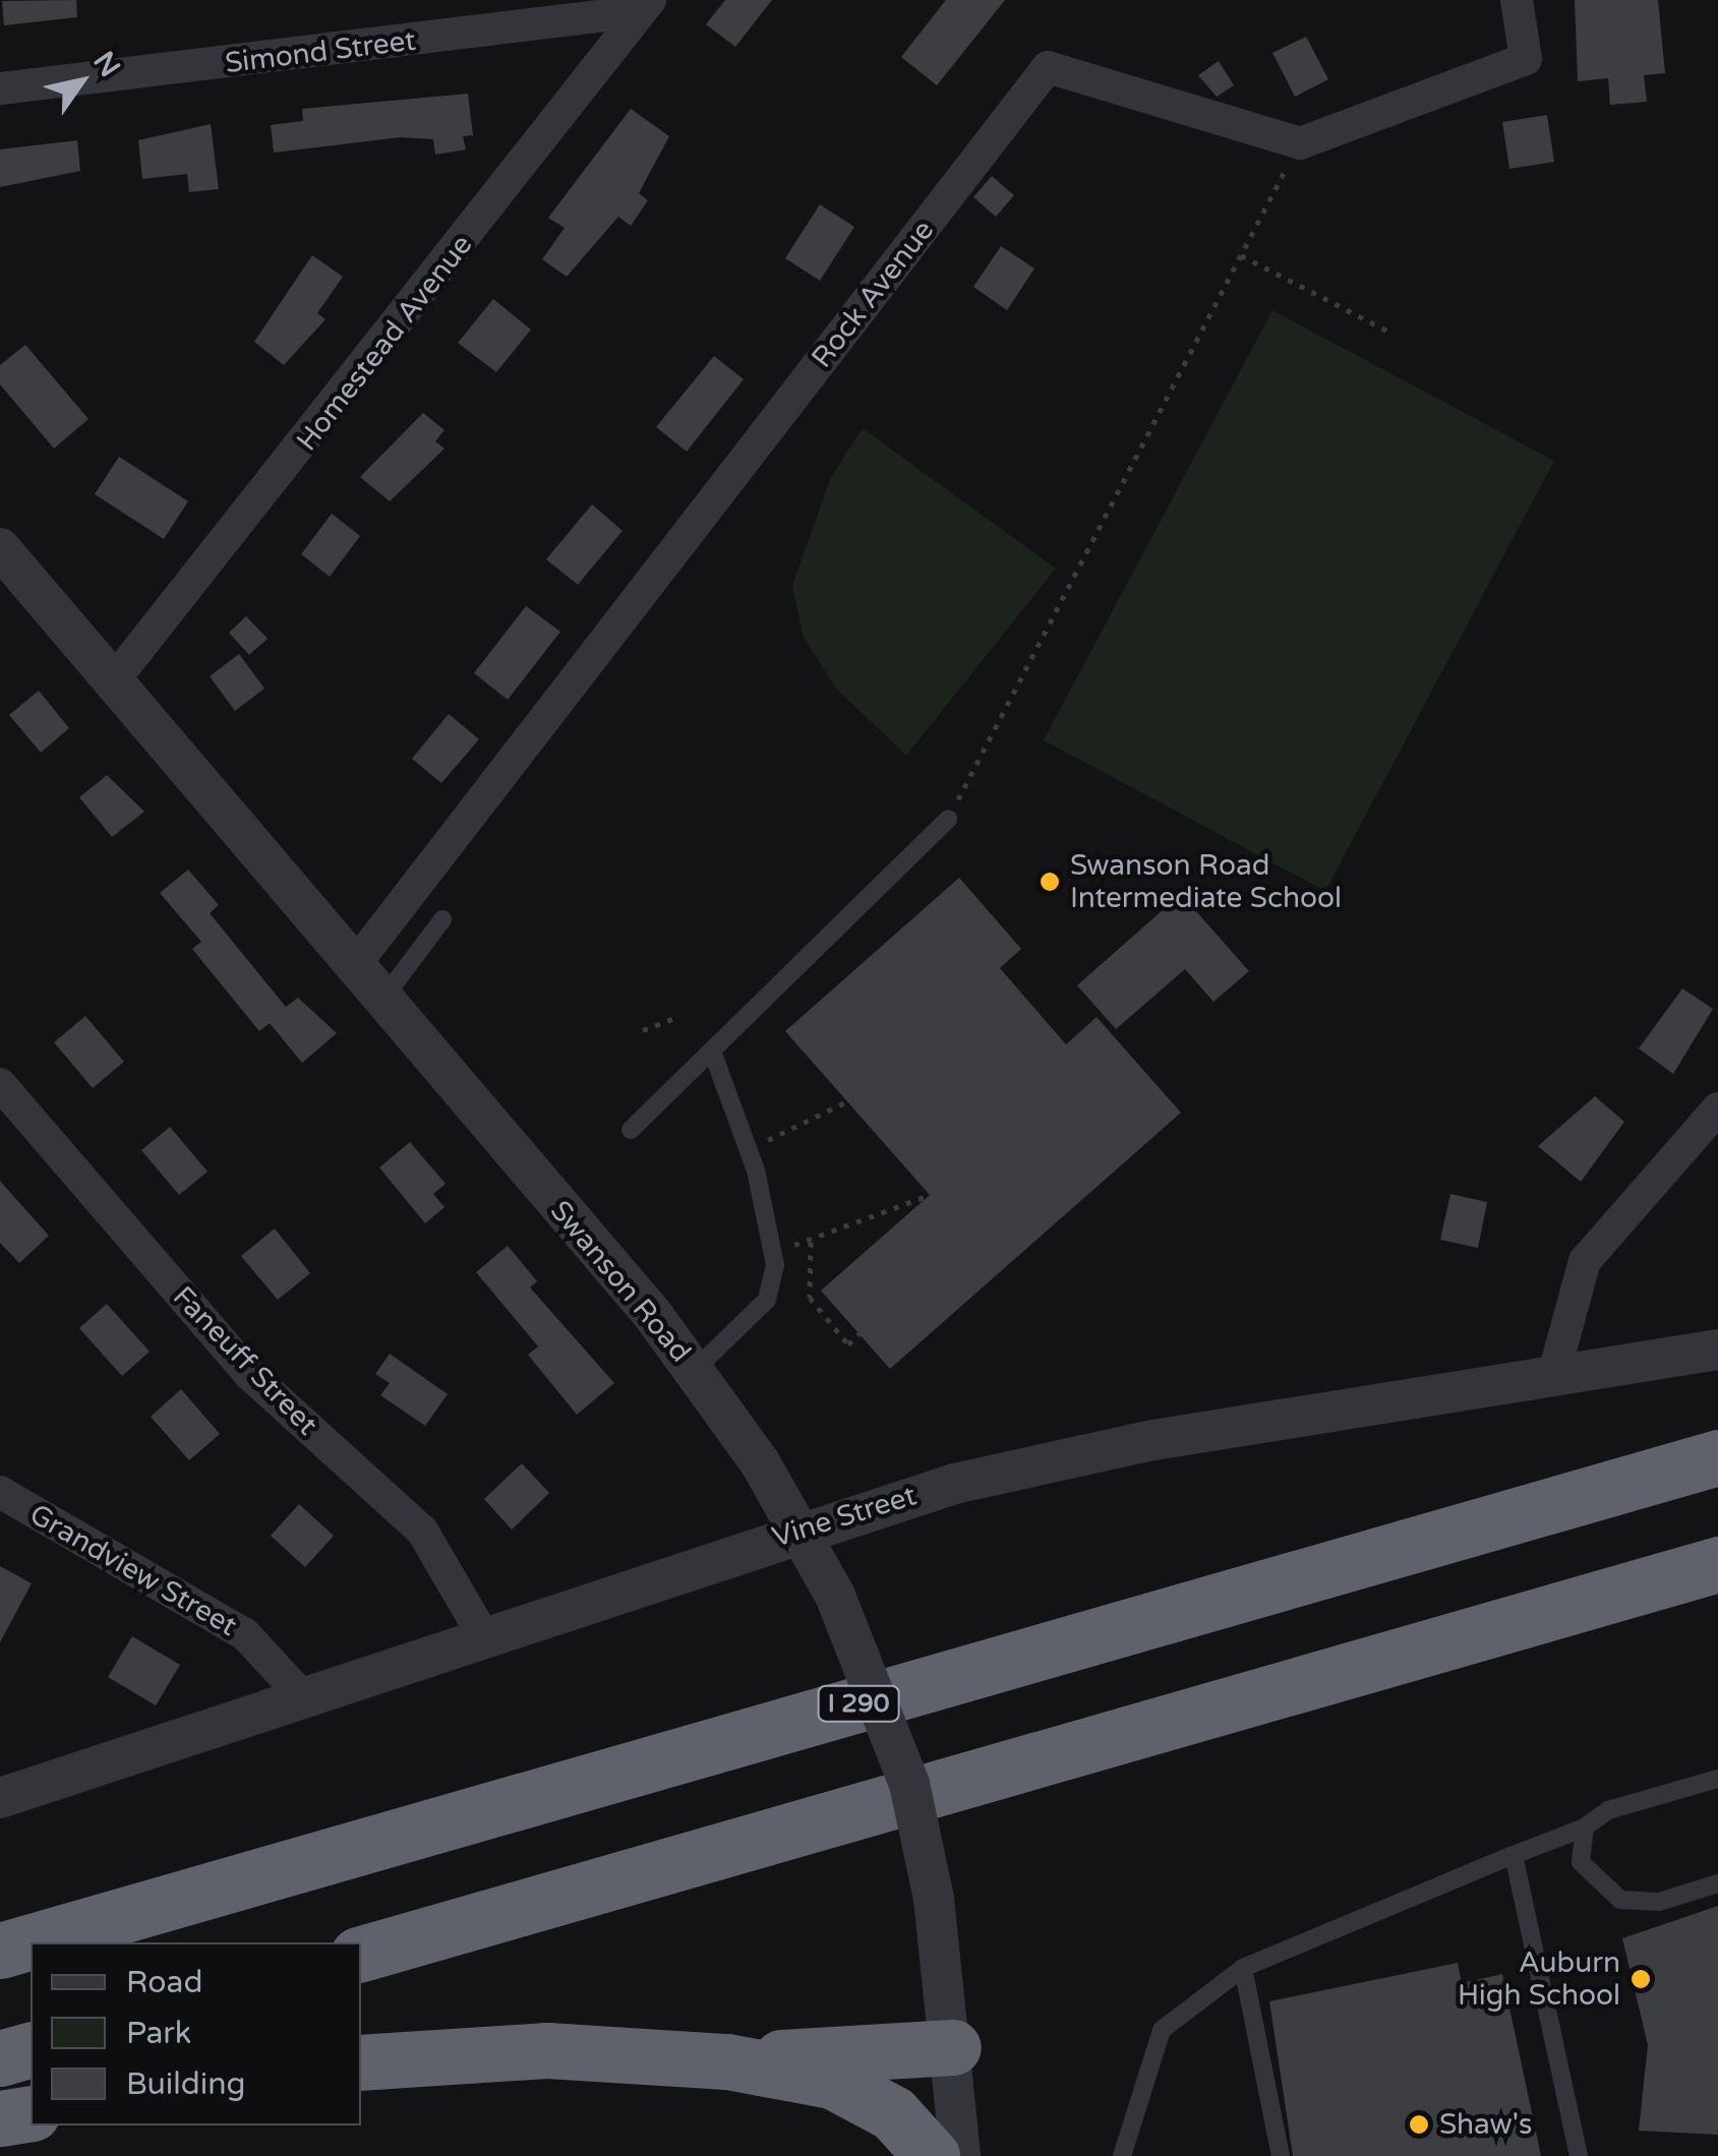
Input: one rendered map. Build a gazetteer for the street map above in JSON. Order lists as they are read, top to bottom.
{
  "streets": {
    "highway": ["I 290"],
    "street": [
      "Simond Street",
      "Rock Avenue",
      "Homestead Avenue",
      "Swanson Road",
      "Faneuff Street",
      "Vine Street",
      "Grandview Street"
    ]
  },
  "crossings": [
    ["Simond Street", "Homestead Avenue"],
    ["Rock Avenue", "Swanson Road"],
    ["Homestead Avenue", "Swanson Road"],
    ["Swanson Road", "Vine Street"],
    ["Faneuff Street", "Vine Street"],
    ["Vine Street", "Grandview Street"]
  ],
  "places": ["Swanson Road Intermediate School", "Auburn High School", "Shaw's"],
  "legend": ["Road", "Park", "Building"],
  "north": "top right"
}
